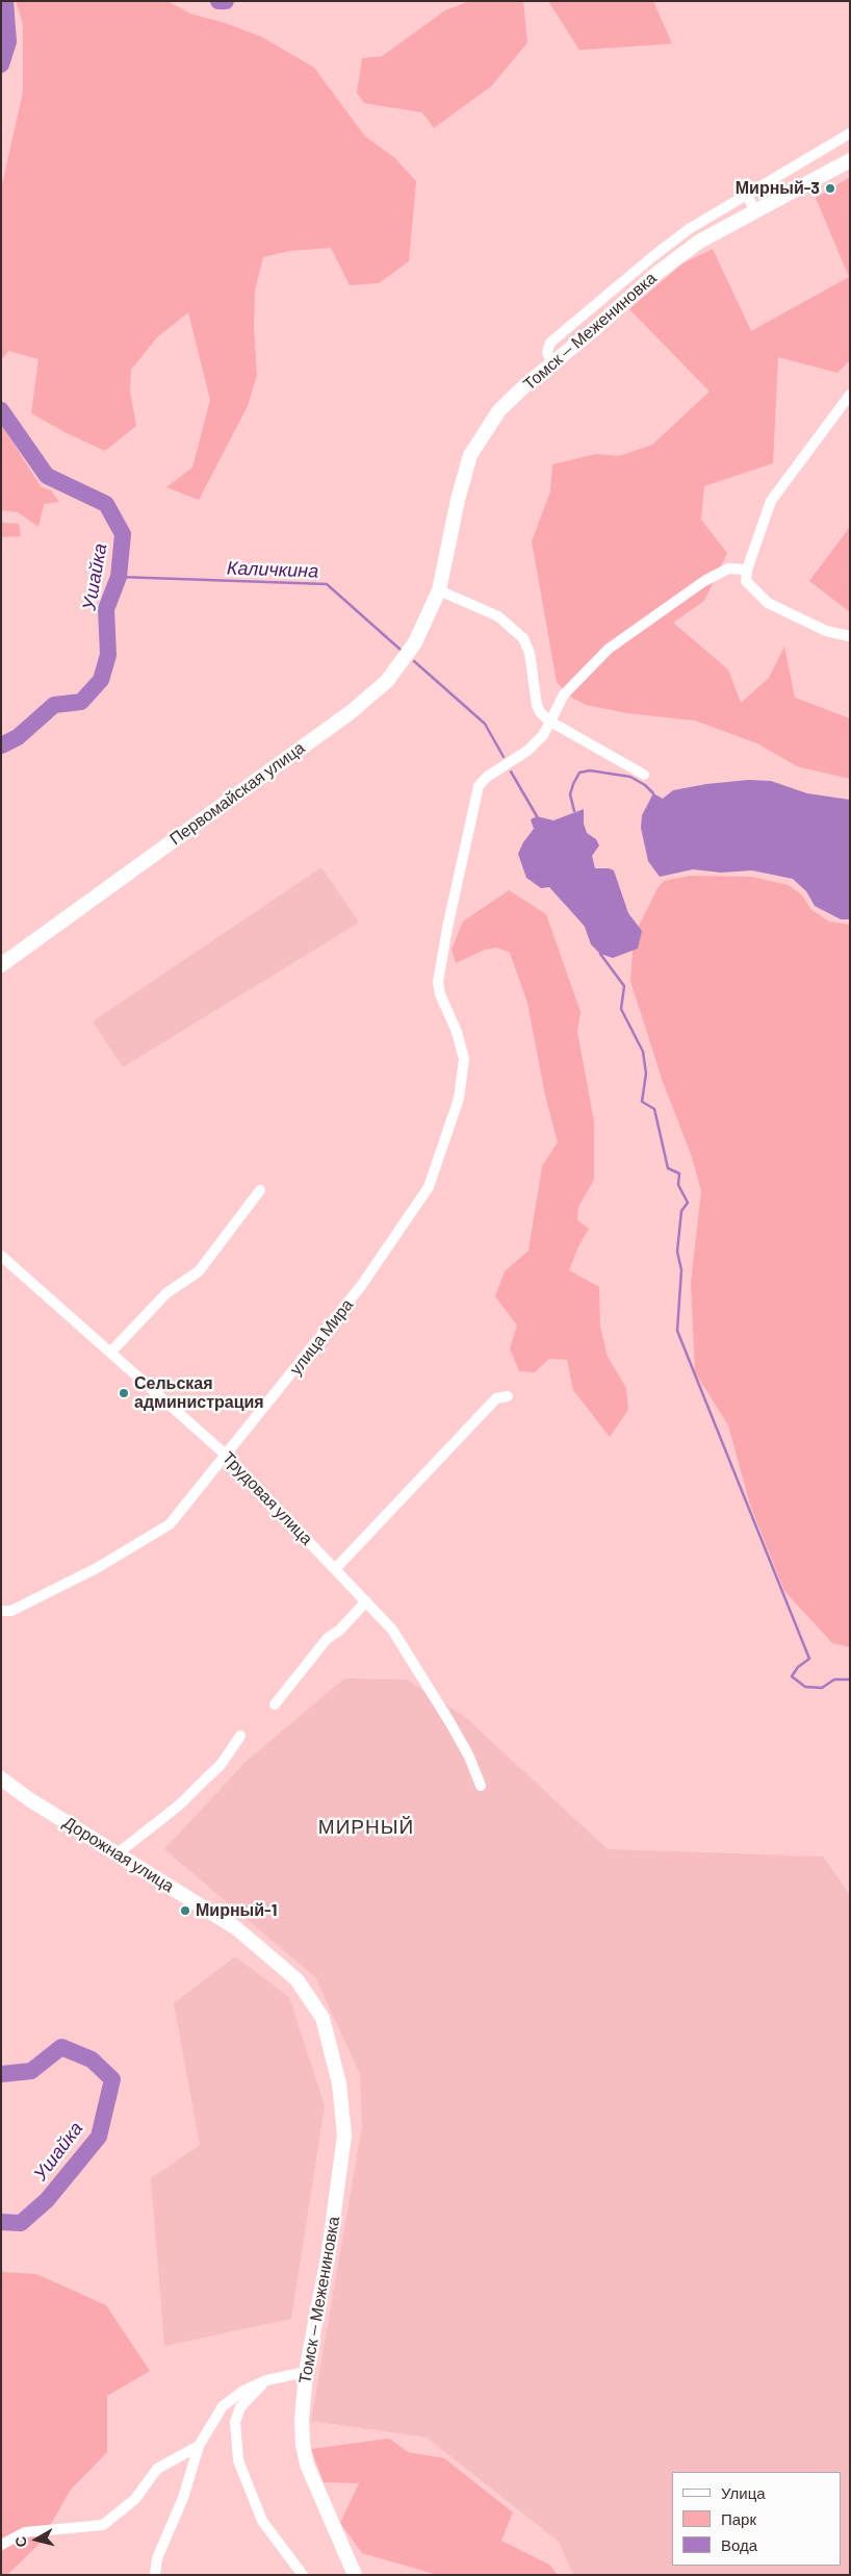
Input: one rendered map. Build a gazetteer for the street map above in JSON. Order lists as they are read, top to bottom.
{
  "streets": {
    "street": [
      "Томск — Межениновка",
      "Первомайская улица",
      "улица Мира",
      "Трудовая улица",
      "Дорожная улица"
    ]
  },
  "crossings": [
    ["Томск — Межениновка", "Первомайская улица"],
    ["Томск — Межениновка", "Дорожная улица"],
    ["улица Мира", "Трудовая улица"]
  ],
  "districts": ["МИРНЫЙ"],
  "water": ["Каличкина", "Ушайка"],
  "places": ["Мирный-3", "Сельская администрация", "Мирный-1"],
  "legend": ["Улица", "Парк", "Вода"],
  "north": "left"
}
